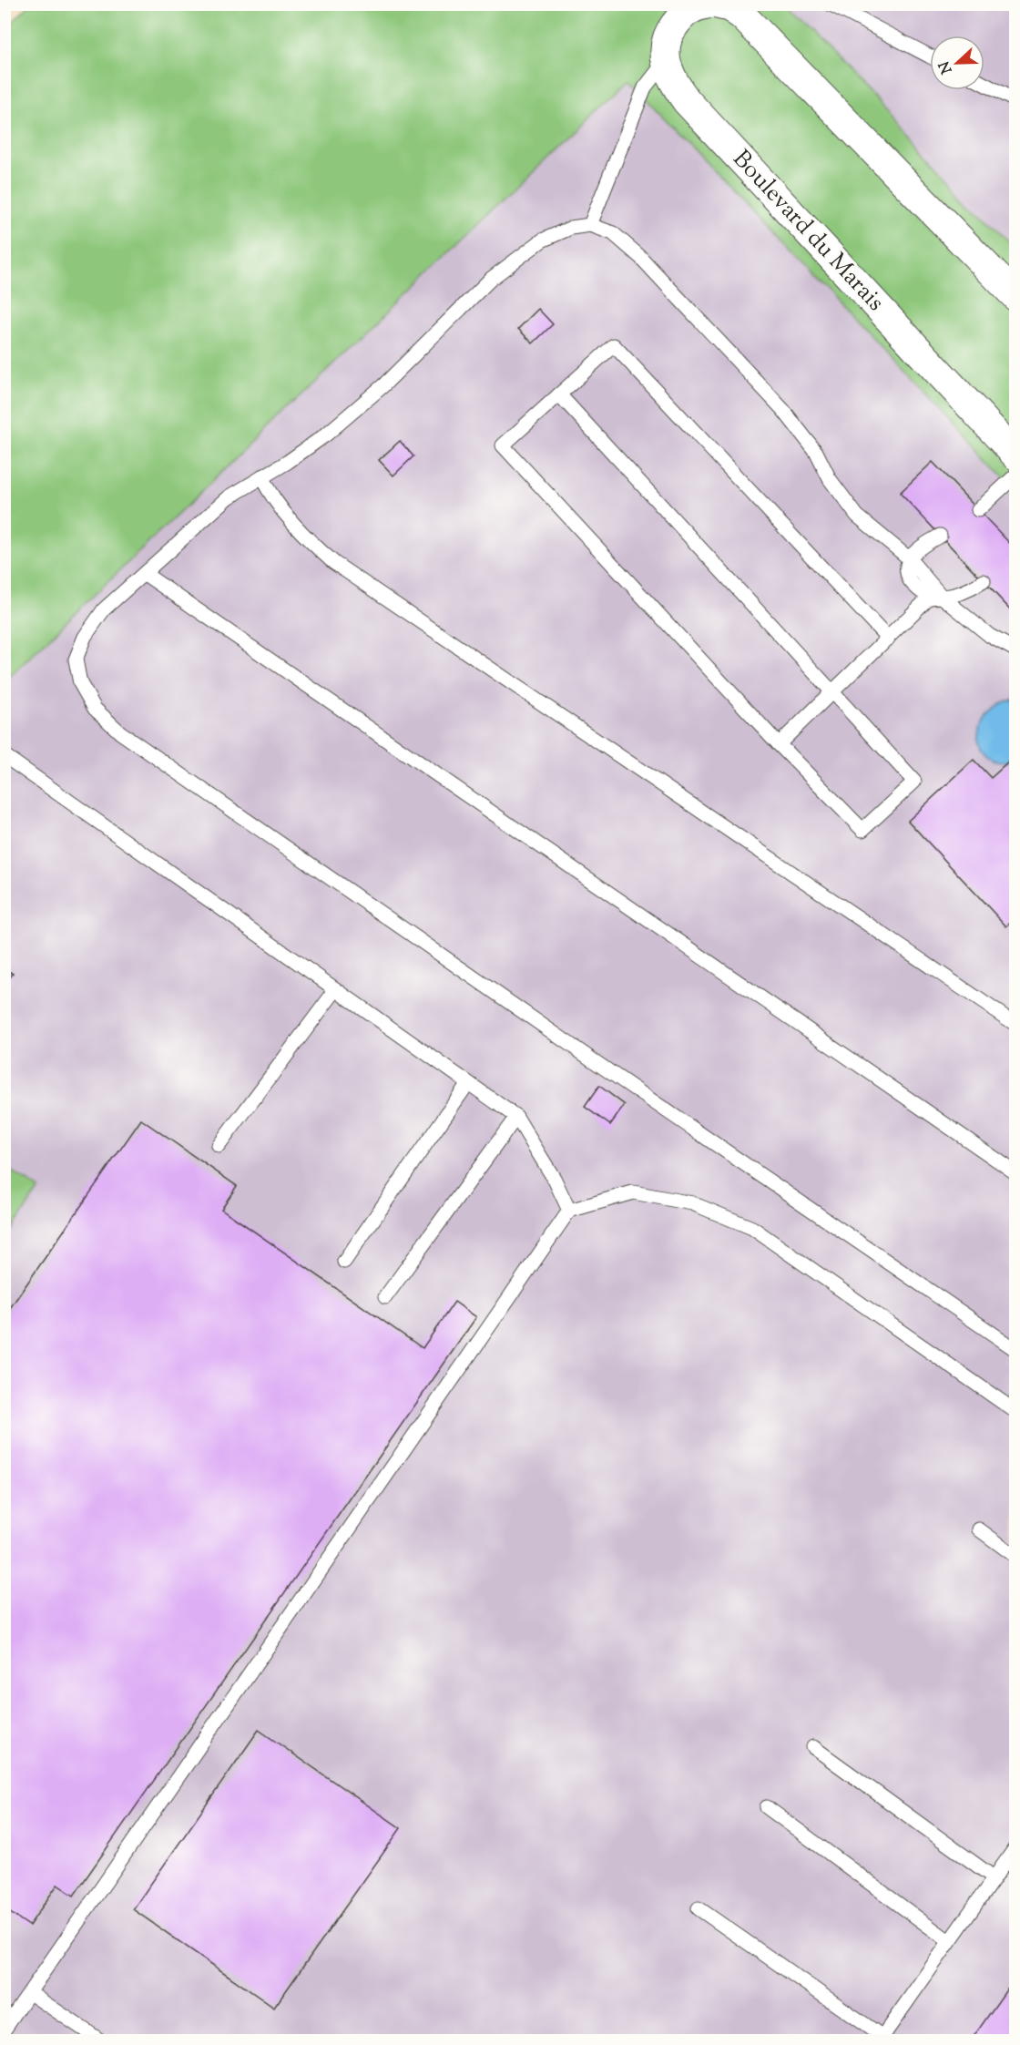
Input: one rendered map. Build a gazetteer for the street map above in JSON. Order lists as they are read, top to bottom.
{
  "streets": {
    "street": ["Boulevard du Marais"]
  },
  "north": "left"
}
